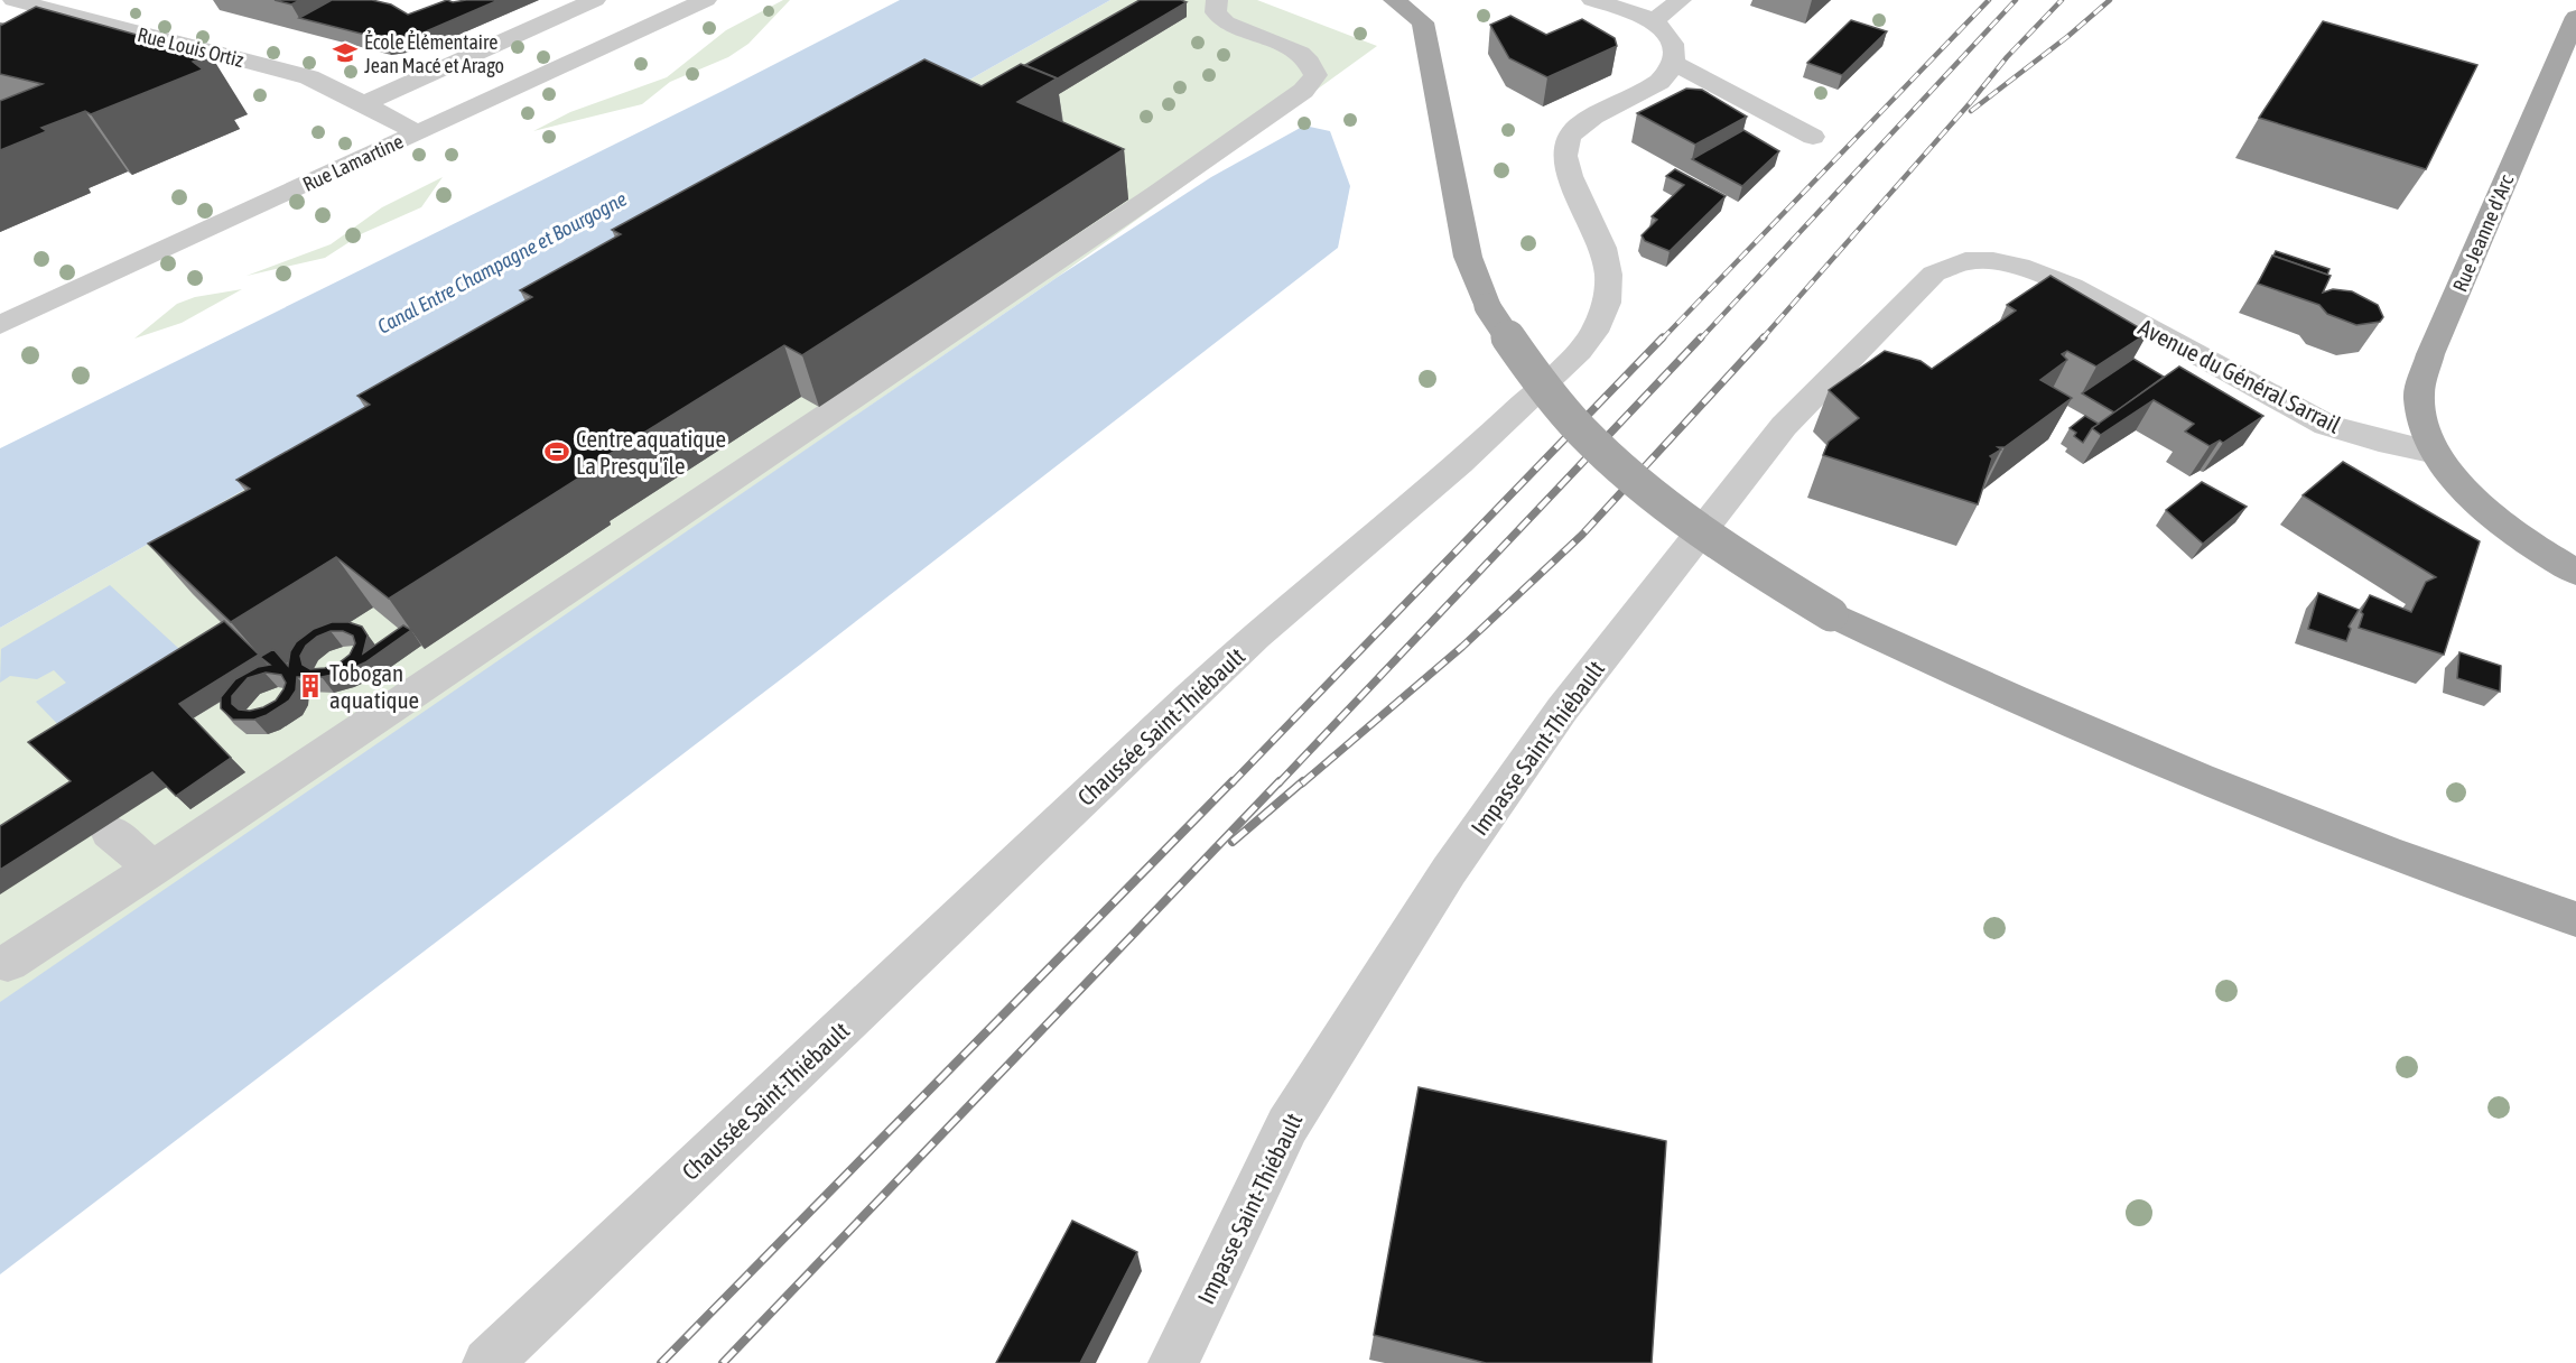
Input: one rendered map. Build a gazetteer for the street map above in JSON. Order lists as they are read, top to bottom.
{
  "streets": {
    "main road": ["Rue Jeanne d'Arc"],
    "street": [
      "Rue Louis Ortiz",
      "Rue Lamartine",
      "Avenue du Général Sarrail",
      "Chaussée Saint-Thiébault",
      "Impasse Saint-Thiébault"
    ]
  },
  "crossings": [
    ["Rue Louis Ortiz", "Rue Lamartine"],
    ["Rue Jeanne d'Arc", "Avenue du Général Sarrail"],
    ["Avenue du Général Sarrail", "Impasse Saint-Thiébault"]
  ],
  "water": ["Canal Entre Champagne et Bourgogne"],
  "places": {
    "school or university": ["École Élémentaire Jean Macé et Arago"],
    "sports": ["Centre aquatique La Presqu'île"],
    "building": ["Tobogan aquatique"]
  }
}
